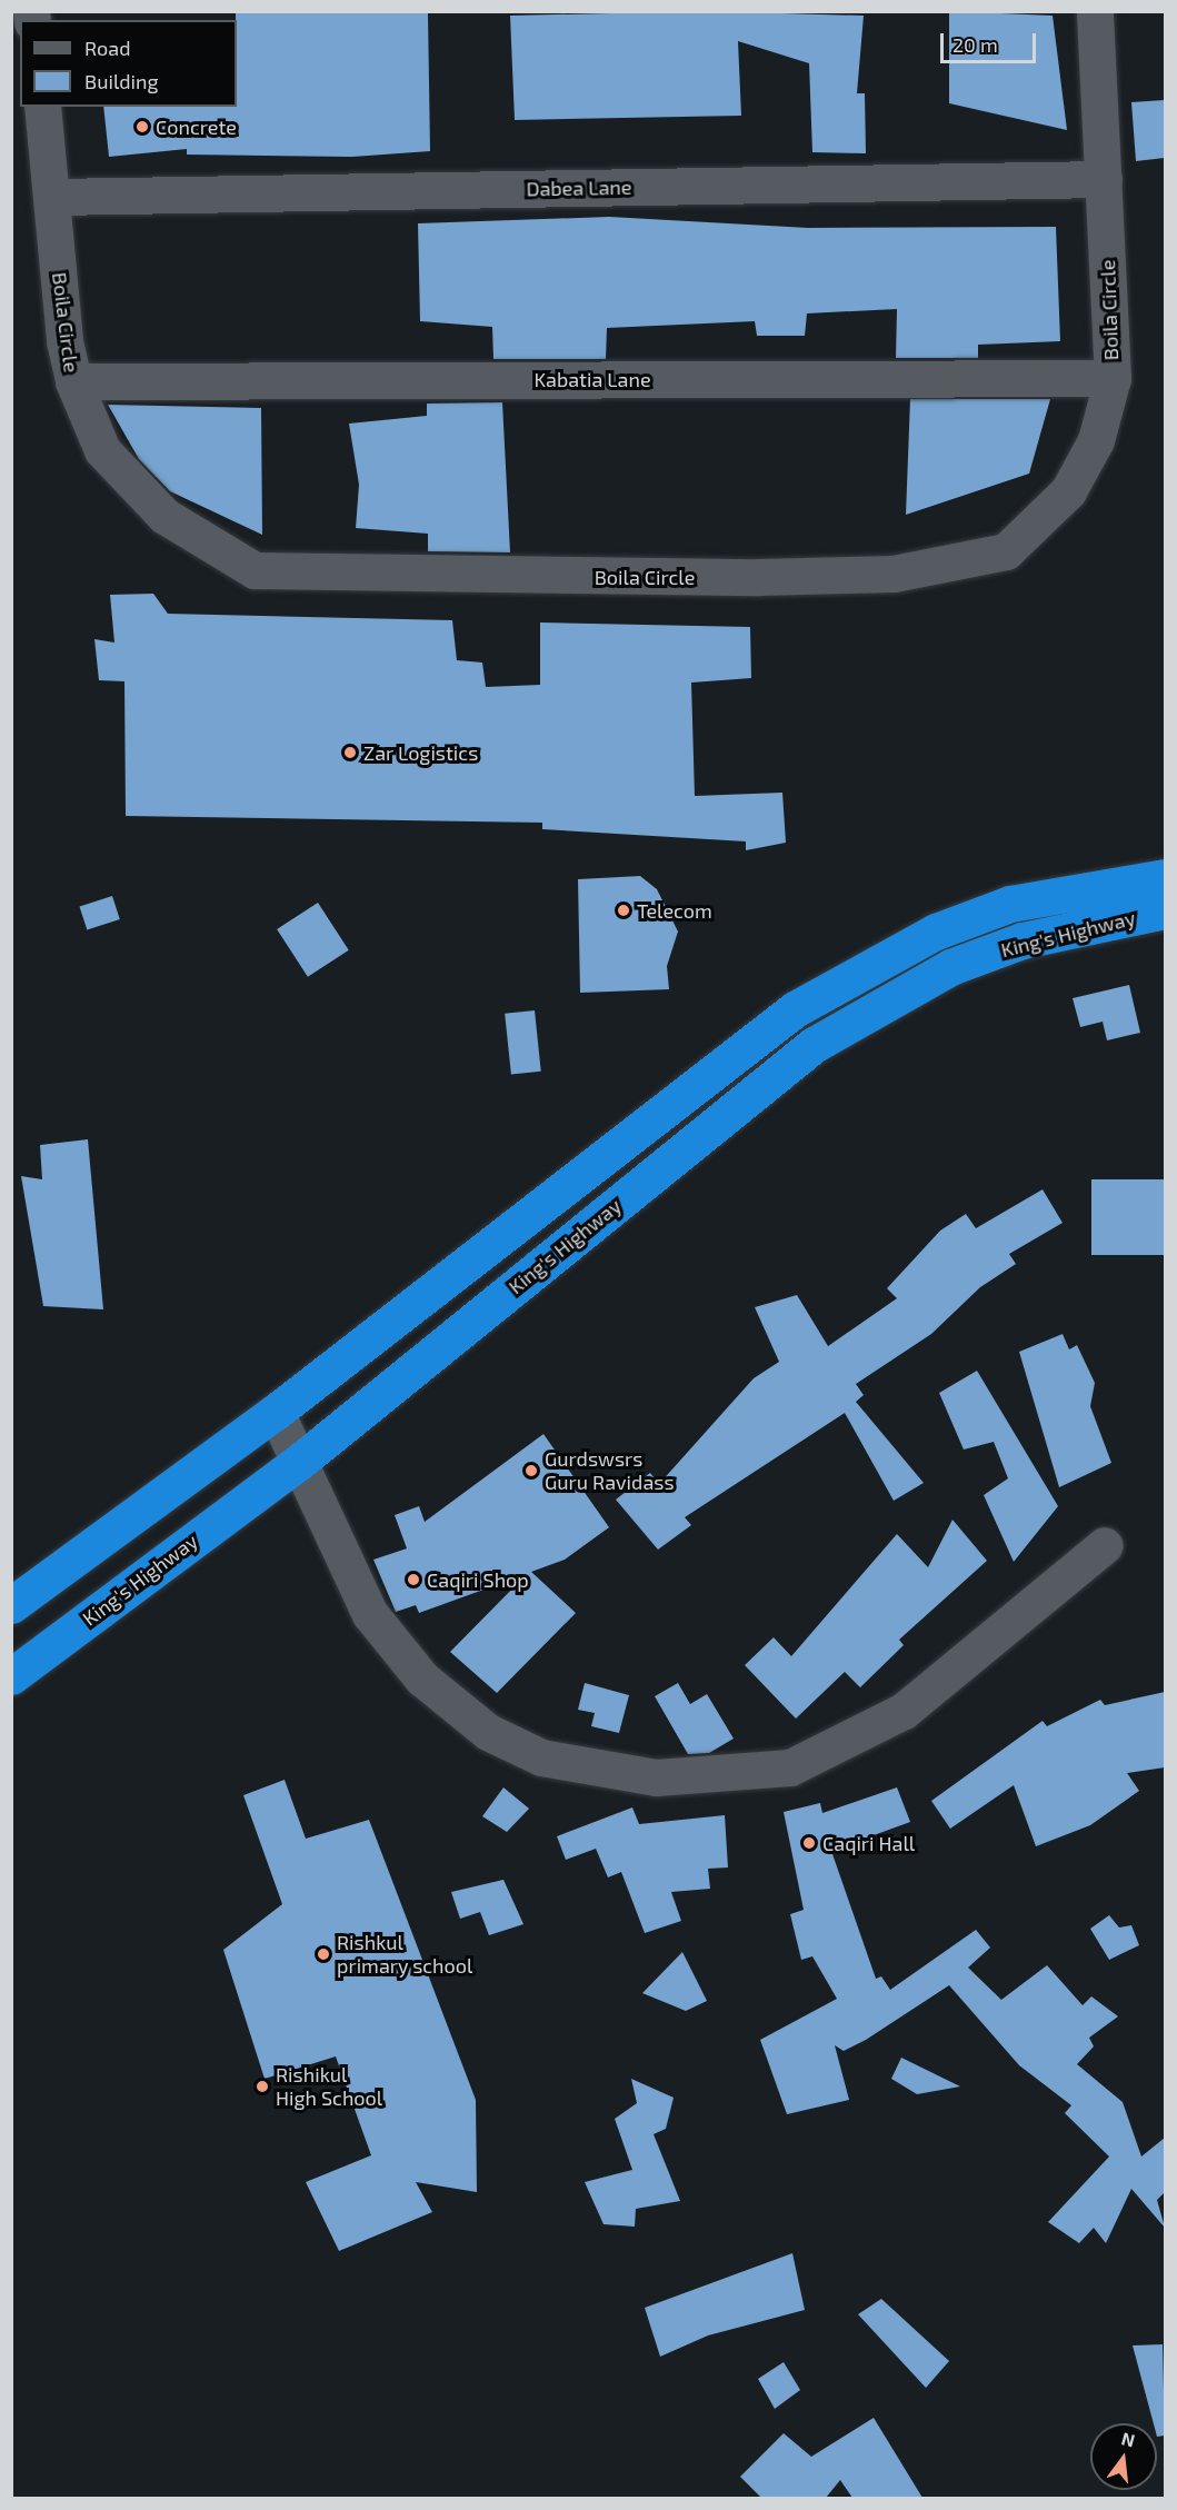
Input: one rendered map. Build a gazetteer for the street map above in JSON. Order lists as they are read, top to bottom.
{
  "streets": {
    "highway": ["King's Highway"],
    "street": ["Dabea Lane", "Boila Circle", "Kabatia Lane"]
  },
  "crossings": [
    ["Dabea Lane", "Boila Circle"],
    ["Boila Circle", "Kabatia Lane"]
  ],
  "places": [
    "Concrete",
    "Zar Logistics",
    "Telecom",
    "Gurdswsrs Guru Ravidass",
    "Caqiri Shop",
    "Caqiri Hall",
    "Rishkul primary school",
    "Rishikul High School"
  ],
  "legend": ["Road", "Building"],
  "scale_bar": "20 m",
  "north": "top"
}
